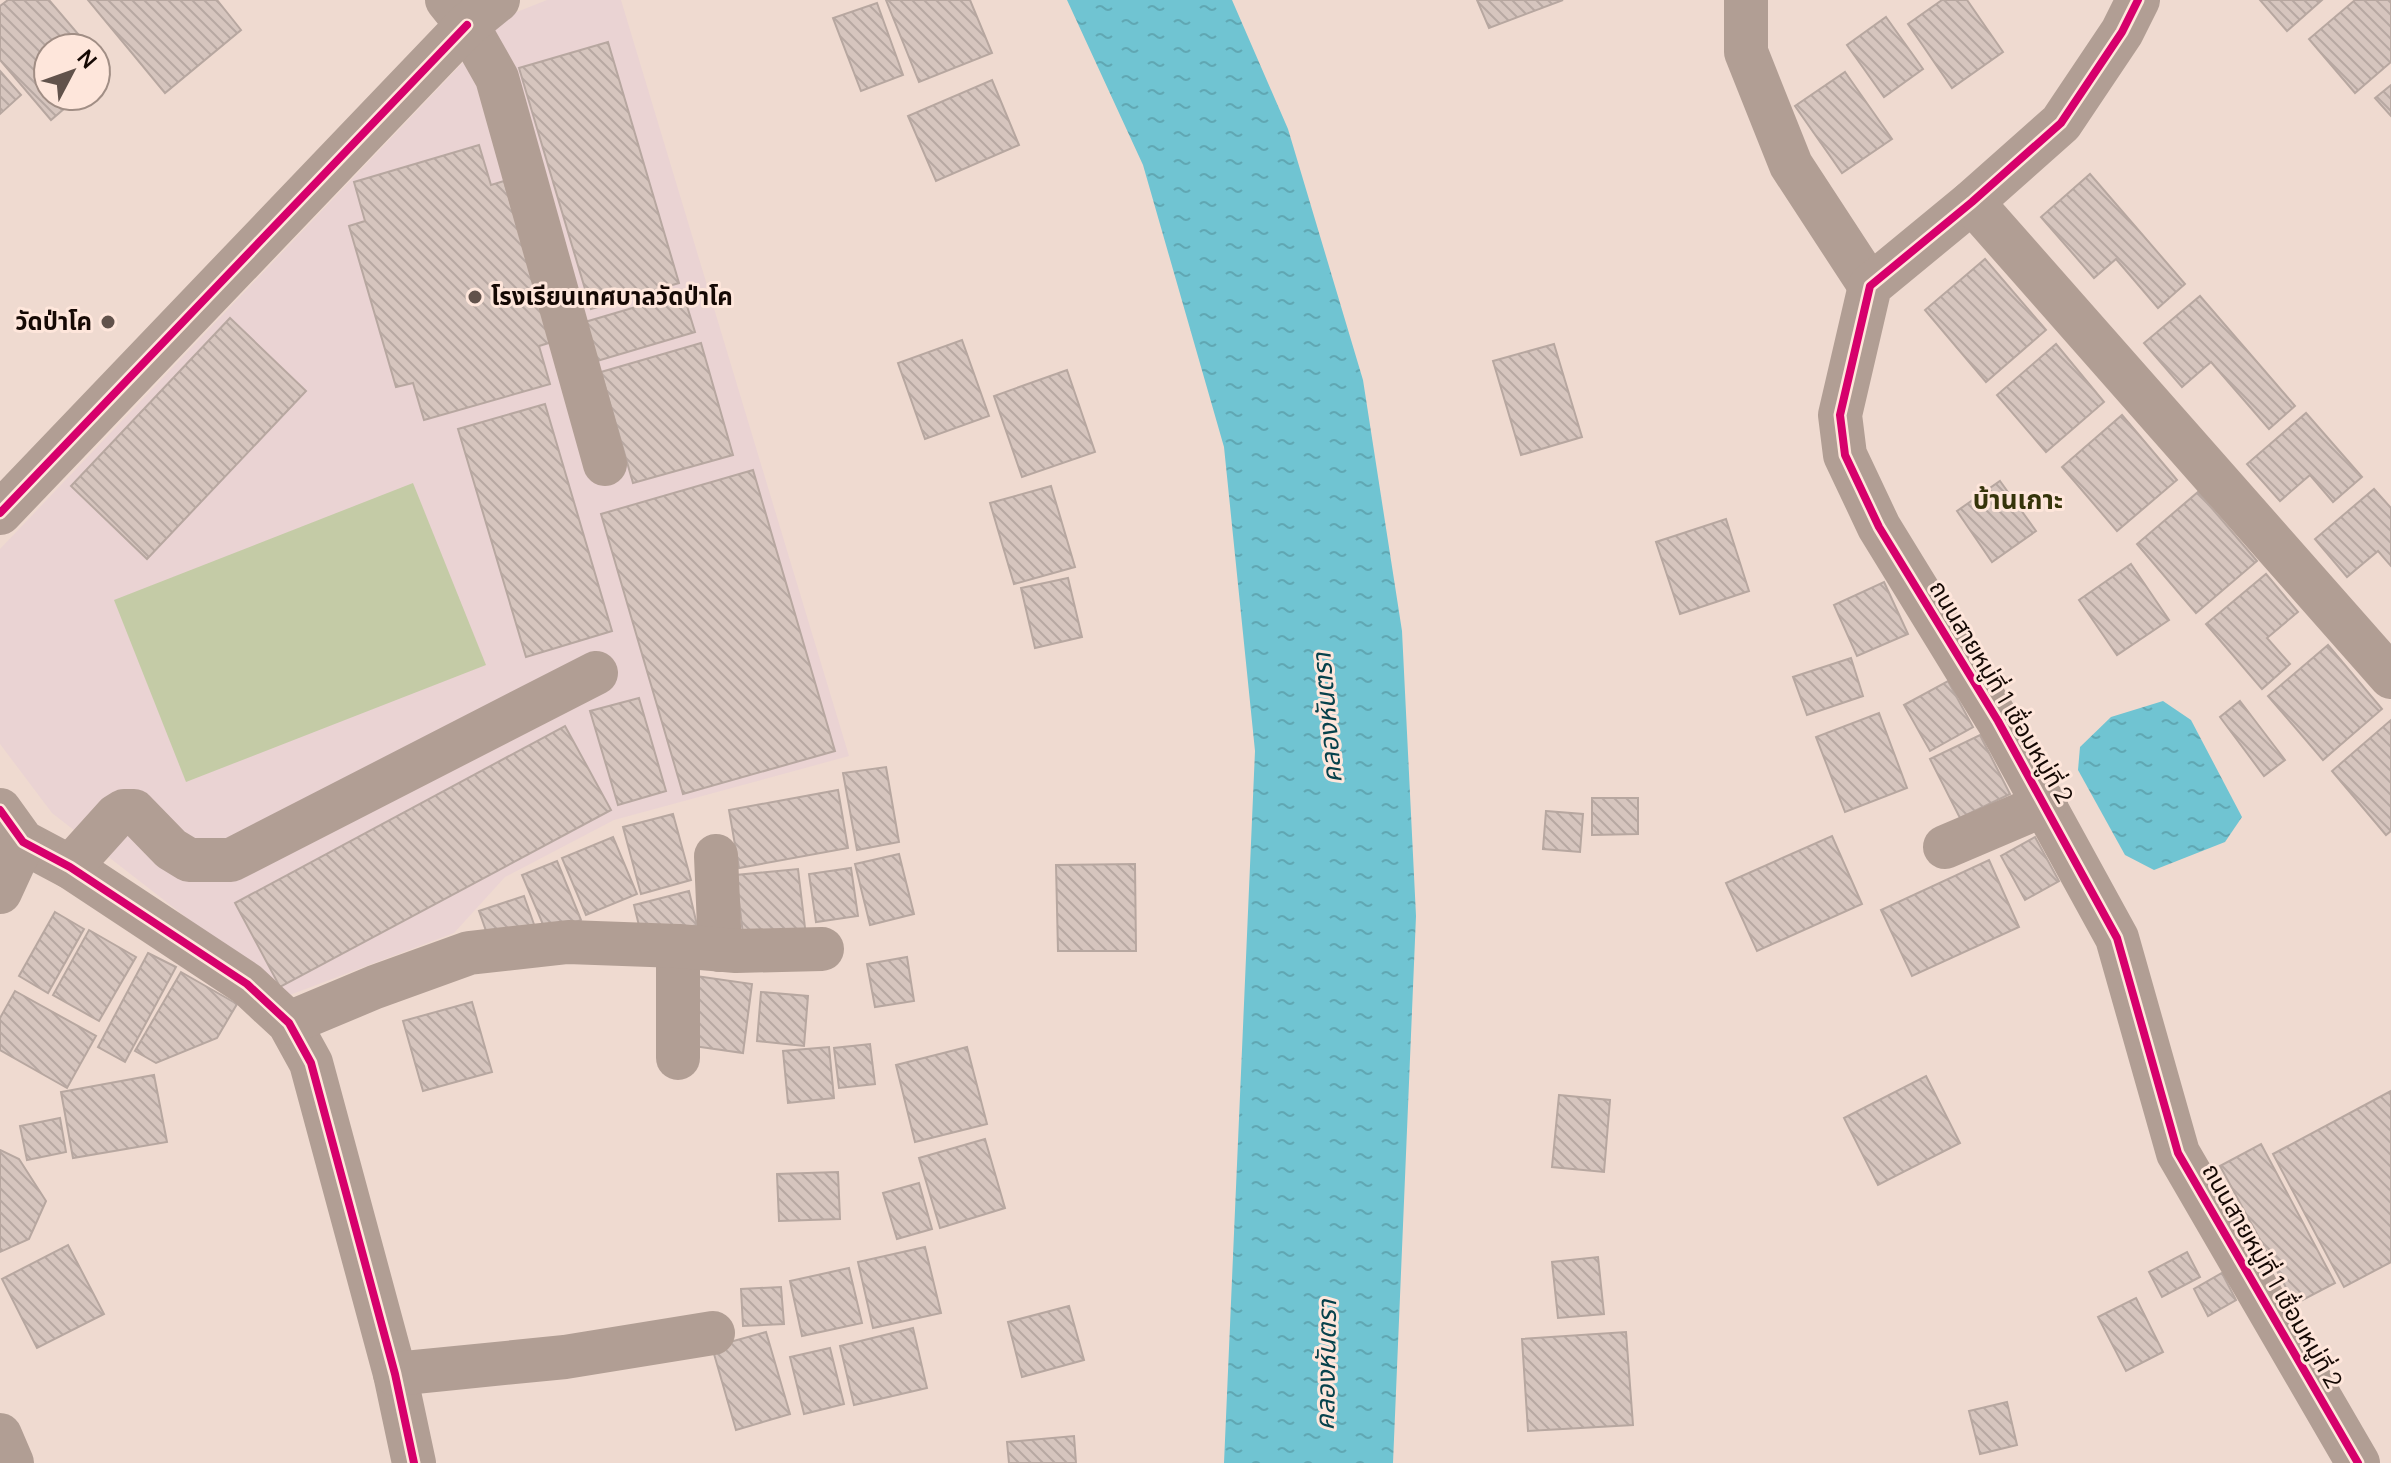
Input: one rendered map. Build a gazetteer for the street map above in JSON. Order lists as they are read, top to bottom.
{
  "streets": {
    "street": ["ถนนสายหมู่ที่ 1 เชื่อมหมู่ที่ 2"]
  },
  "districts": ["บ้านเกาะ"],
  "water": ["คลองหันตรา"],
  "places": ["โรงเรียนเทศบาลวัดป่าโค", "วัดป่าโค"],
  "north": "top right"
}
